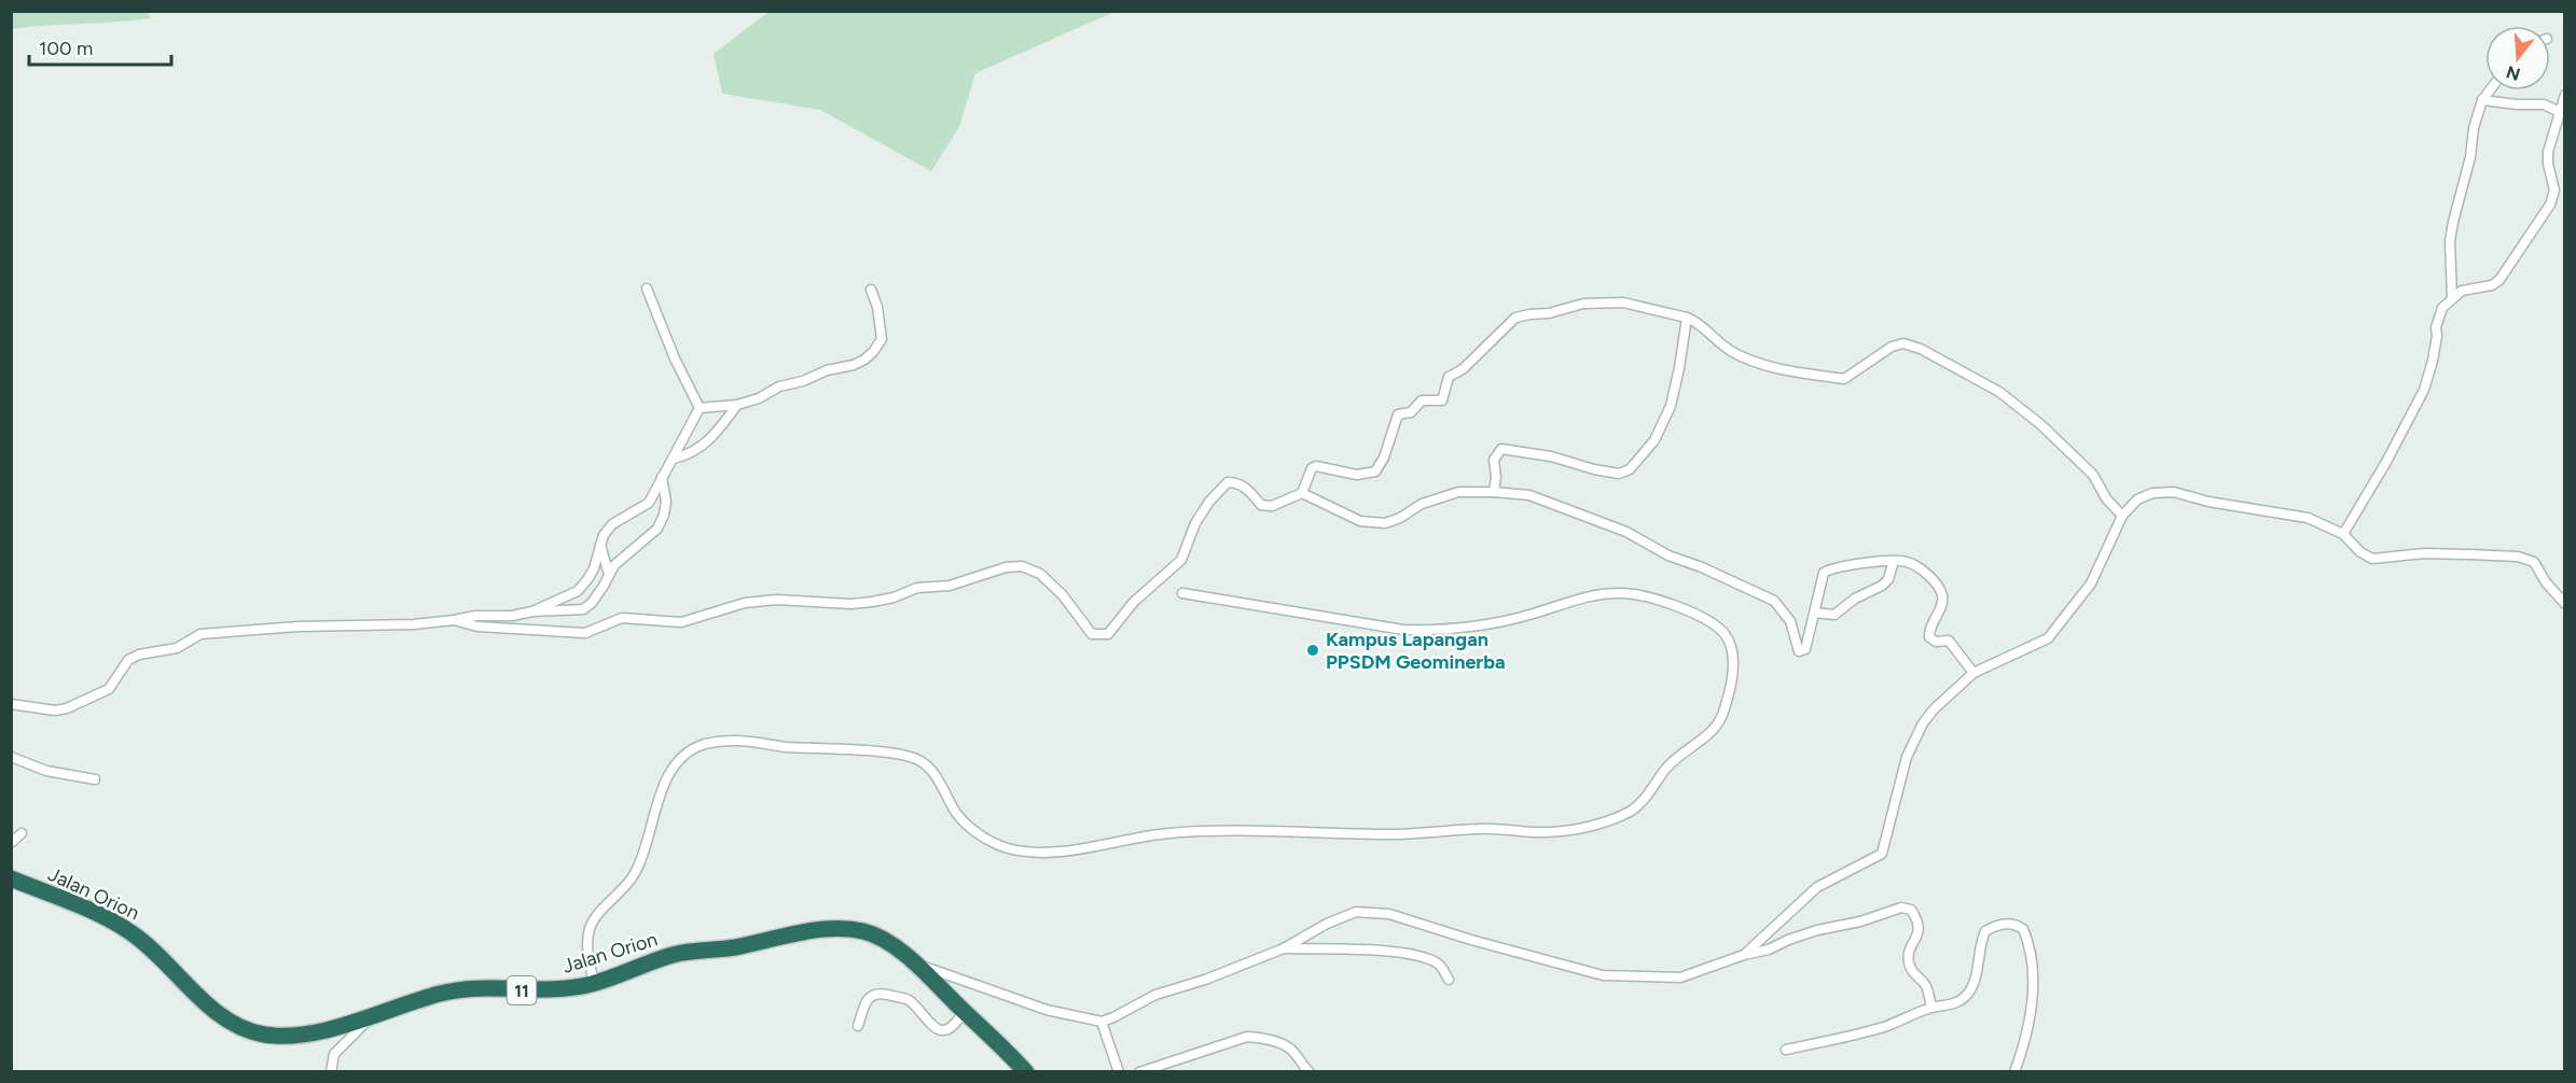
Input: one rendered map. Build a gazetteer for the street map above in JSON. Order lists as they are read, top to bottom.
{
  "streets": {
    "highway": ["Jalan Orion", "11"]
  },
  "places": ["Kampus Lapangan PPSDM Geominerba"],
  "scale_bar": "100 m",
  "north": "bottom"
}
